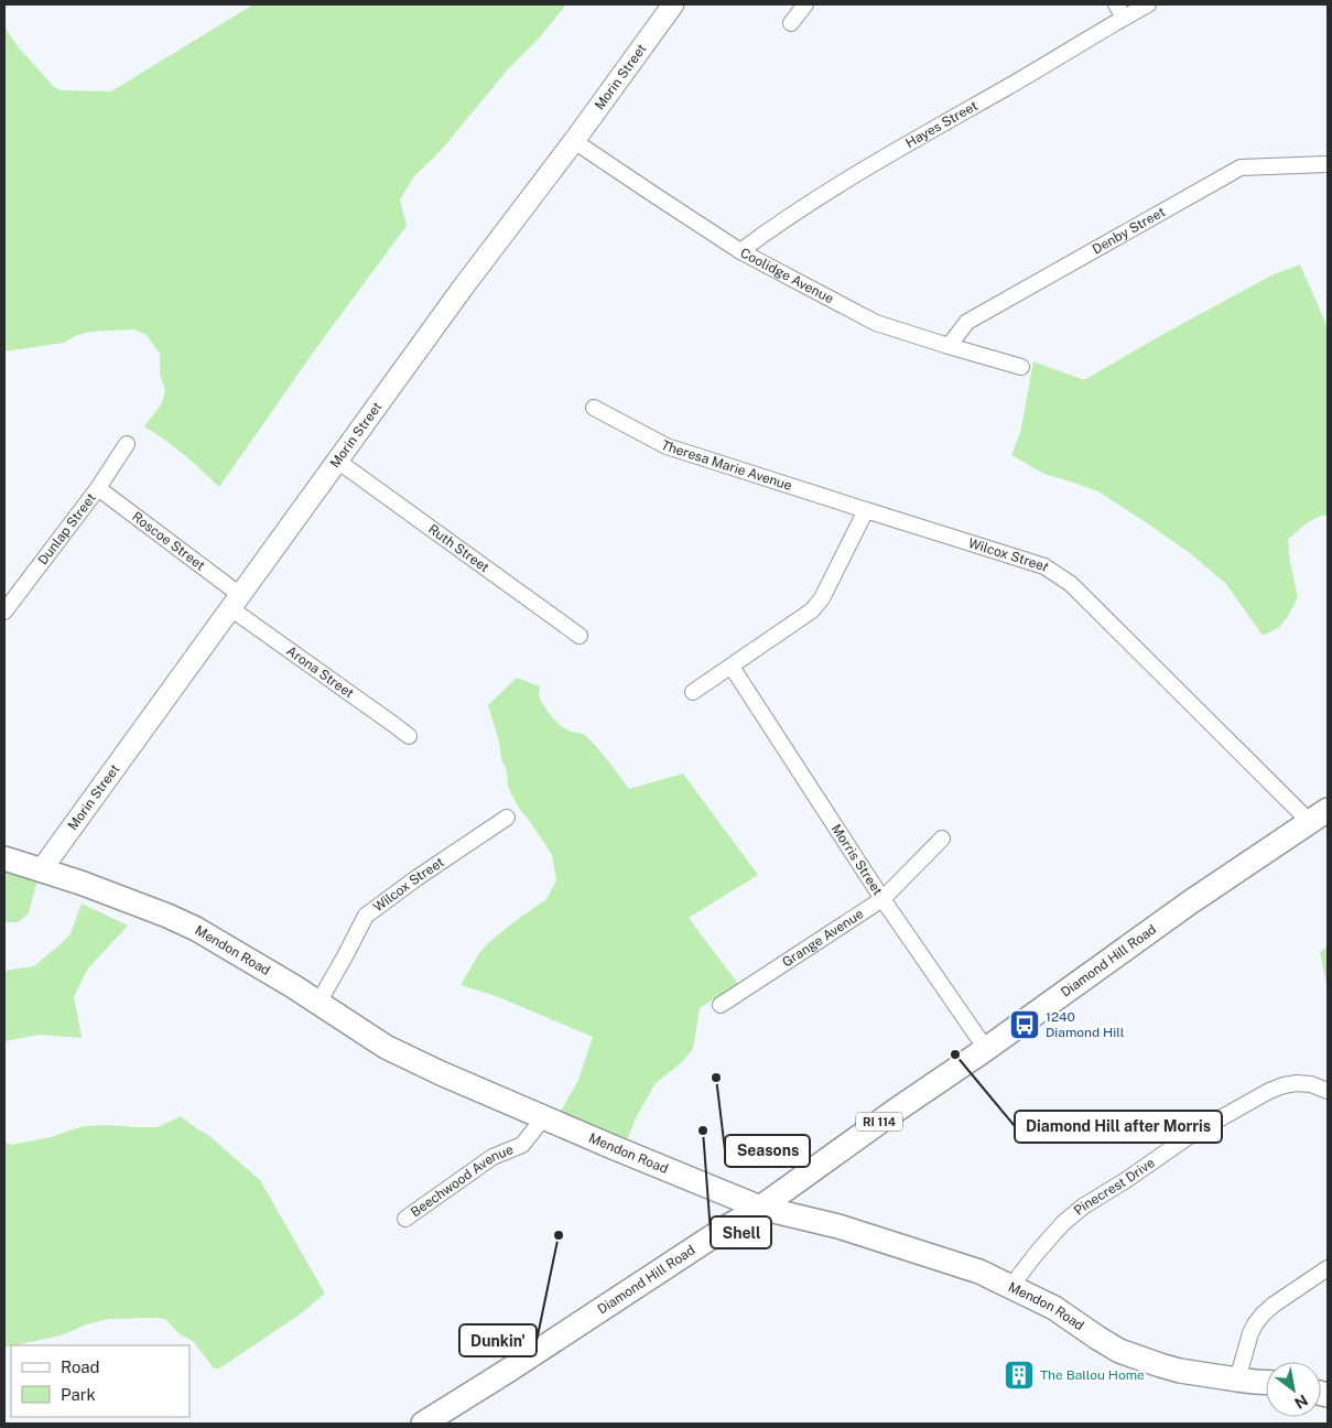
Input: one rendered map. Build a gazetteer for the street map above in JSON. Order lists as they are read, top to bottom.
{
  "streets": {
    "main road": ["Mendon Road", "Diamond Hill Road", "RI 114"],
    "street": [
      "Morin Street",
      "Hayes Street",
      "Denby Street",
      "Coolidge Avenue",
      "Theresa Marie Avenue",
      "Dunlap Street",
      "Roscoe Street",
      "Ruth Street",
      "Wilcox Street",
      "Arona Street",
      "Morris Street",
      "Grange Avenue",
      "Beechwood Avenue",
      "Pinecrest Drive"
    ]
  },
  "crossings": [
    ["Morin Street", "Coolidge Avenue"],
    ["Morin Street", "Roscoe Street"],
    ["Morin Street", "Ruth Street"],
    ["Morin Street", "Arona Street"],
    ["Morin Street", "Mendon Road"],
    ["Hayes Street", "Coolidge Avenue"],
    ["Denby Street", "Coolidge Avenue"],
    ["Theresa Marie Avenue", "Wilcox Street"],
    ["Dunlap Street", "Roscoe Street"],
    ["Roscoe Street", "Arona Street"],
    ["Wilcox Street", "Mendon Road"],
    ["Wilcox Street", "Diamond Hill Road"],
    ["Morris Street", "Grange Avenue"],
    ["Morris Street", "Diamond Hill Road"],
    ["Mendon Road", "Diamond Hill Road"],
    ["Mendon Road", "Beechwood Avenue"],
    ["Mendon Road", "Pinecrest Drive"]
  ],
  "places": {
    "bus stop": ["1240 Diamond Hill"],
    "other": [
      "Diamond Hill after Morris",
      "Seasons",
      "Shell",
      "Dunkin'"
    ],
    "building": ["The Ballou Home"]
  },
  "legend": ["Road", "Park"],
  "north": "bottom right"
}
